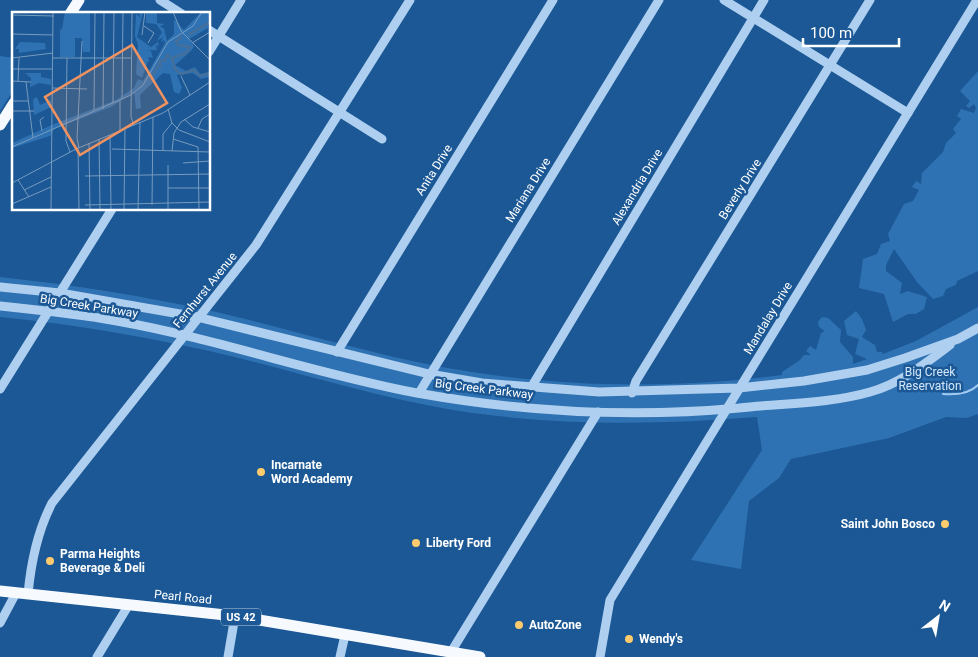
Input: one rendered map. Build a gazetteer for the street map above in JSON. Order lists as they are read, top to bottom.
{
  "streets": {
    "main road": ["Pearl Road", "US 42"],
    "street": [
      "Anita Drive",
      "Alexandria Drive",
      "Beverly Drive",
      "Mariana Drive",
      "Fernhurst Avenue",
      "Big Creek Parkway",
      "Mandalay Drive"
    ]
  },
  "crossings": [
    ["Anita Drive", "Big Creek Parkway"],
    ["Alexandria Drive", "Big Creek Parkway"],
    ["Beverly Drive", "Big Creek Parkway"],
    ["Mariana Drive", "Big Creek Parkway"],
    ["Fernhurst Avenue", "Big Creek Parkway"],
    ["Fernhurst Avenue", "Pearl Road"],
    ["Big Creek Parkway", "Mandalay Drive"]
  ],
  "parks": ["Big Creek Reservation"],
  "places": [
    "Incarnate Word Academy",
    "Saint John Bosco",
    "Liberty Ford",
    "Parma Heights Beverage & Deli",
    "AutoZone",
    "Wendy's"
  ],
  "scale_bar": "100 m",
  "north": "top right"
}
